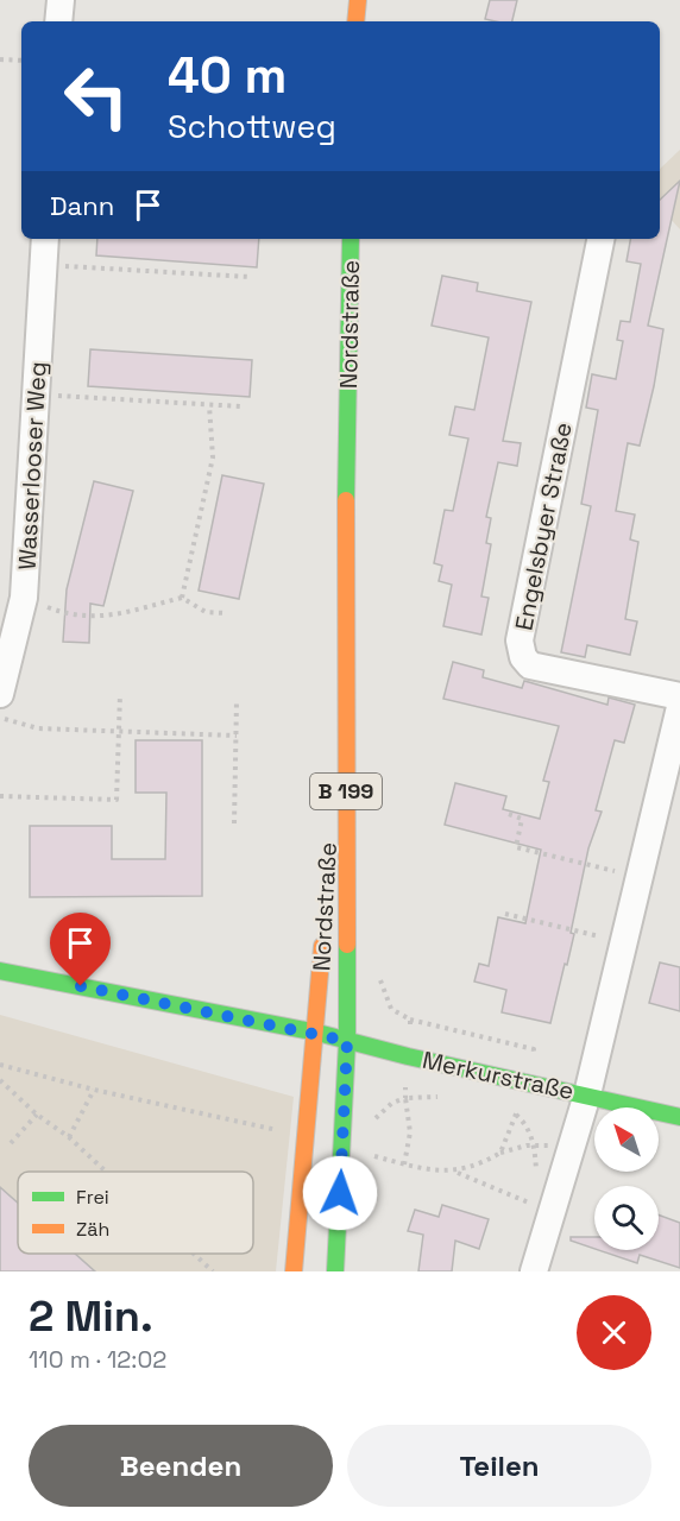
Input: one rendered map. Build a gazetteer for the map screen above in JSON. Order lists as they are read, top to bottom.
{
  "streets": {
    "main road": ["Nordstraße", "B 199", "Merkurstraße"],
    "street": ["Wasserlooser Weg", "Engelsbyer Straße"]
  },
  "crossings": [
    ["Nordstraße", "Merkurstraße"]
  ],
  "legend": ["Frei", "Zäh"],
  "north": "top left",
  "page": {
    "turn": ["40 m", "Schottweg"],
    "then": "Dann",
    "heading": ["2 Min.", "110 m · 12:02"],
    "buttons": ["Beenden", "Teilen"]
  }
}
